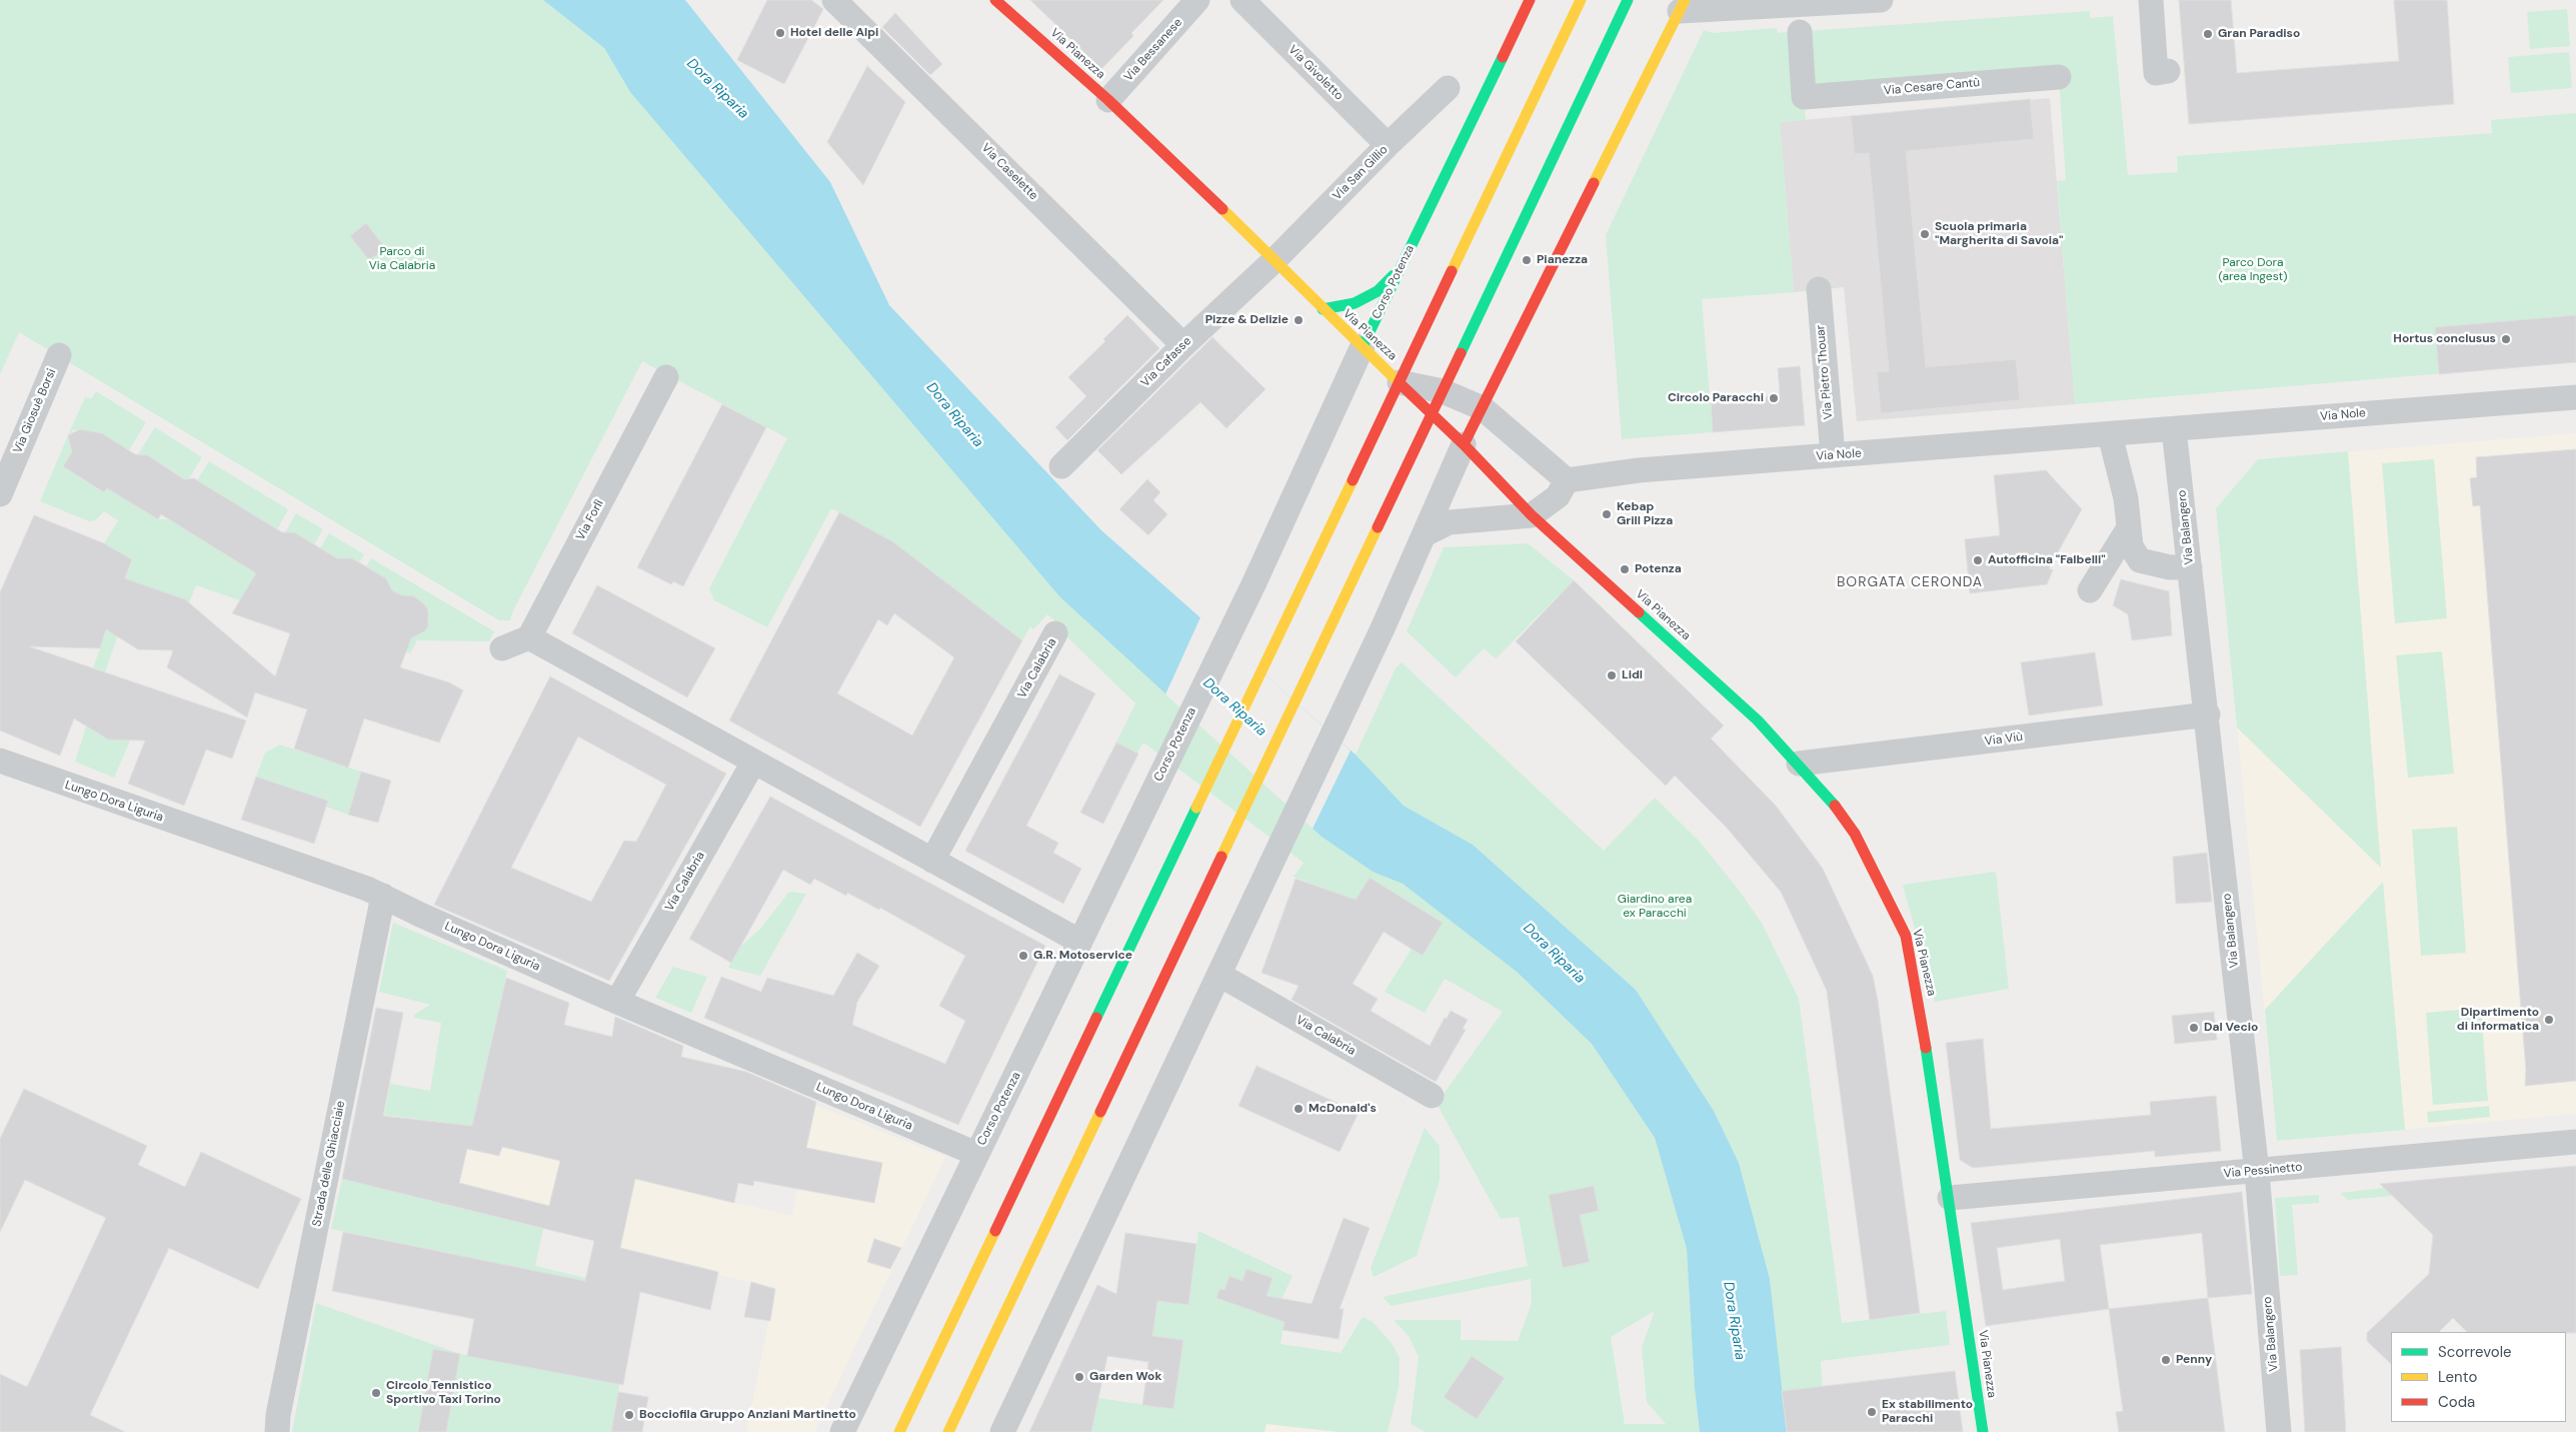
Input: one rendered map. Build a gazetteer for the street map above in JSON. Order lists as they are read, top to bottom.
{
  "streets": {
    "main road": ["Via Pianezza", "Corso Potenza"],
    "street": [
      "Via Bessanese",
      "Via Givoletto",
      "Via Cesare Cantù",
      "Via Caselette",
      "Via San Gillio",
      "Via Cafasse",
      "Via Pietro Thouar",
      "Via Giosuè Borsi",
      "Via Nole",
      "Via Forlì",
      "Via Balangero",
      "Via Calabria",
      "Via Viù",
      "Lungo Dora Liguria",
      "Strada delle Ghiacciaie",
      "Via Pessinetto"
    ]
  },
  "crossings": [
    ["Via Bessanese", "Via Pianezza"],
    ["Via Pianezza", "Via San Gillio"],
    ["Via Pianezza", "Corso Potenza"],
    ["Via Pianezza", "Via Cafasse"],
    ["Via Pianezza", "Via Viù"],
    ["Via Pianezza", "Via Pessinetto"],
    ["Via Givoletto", "Via San Gillio"],
    ["Via Caselette", "Via Cafasse"],
    ["Via San Gillio", "Via Cafasse"],
    ["Corso Potenza", "Lungo Dora Liguria"],
    ["Via Pietro Thouar", "Via Nole"],
    ["Via Nole", "Via Balangero"],
    ["Via Balangero", "Via Viù"],
    ["Via Balangero", "Via Pessinetto"],
    ["Via Calabria", "Lungo Dora Liguria"],
    ["Lungo Dora Liguria", "Strada delle Ghiacciaie"]
  ],
  "districts": ["BORGATA CERONDA"],
  "water": ["Dora Riparia"],
  "parks": ["Parco di Via Calabria", "Parco Dora (area Ingest)", "Giardino area ex Paracchi"],
  "places": [
    "Hotel delle Alpi",
    "Gran Paradiso",
    "Scuola primaria \"Margherita di Savoia\"",
    "Pianezza",
    "Pizze & Delizie",
    "Hortus conclusus",
    "Circolo Paracchi",
    "Kebap Grill Pizza",
    "Autofficina \"Falbelli\"",
    "Potenza",
    "Lidl",
    "G.R. Motoservice",
    "Dipartimento di informatica",
    "Dal Vecio",
    "McDonald's",
    "Penny",
    "Garden Wok",
    "Circolo Tennistico Sportivo Taxi Torino",
    "Ex stabilimento Paracchi",
    "Bocciofila Gruppo Anziani Martinetto"
  ],
  "legend": ["Scorrevole", "Lento", "Coda"]
}
